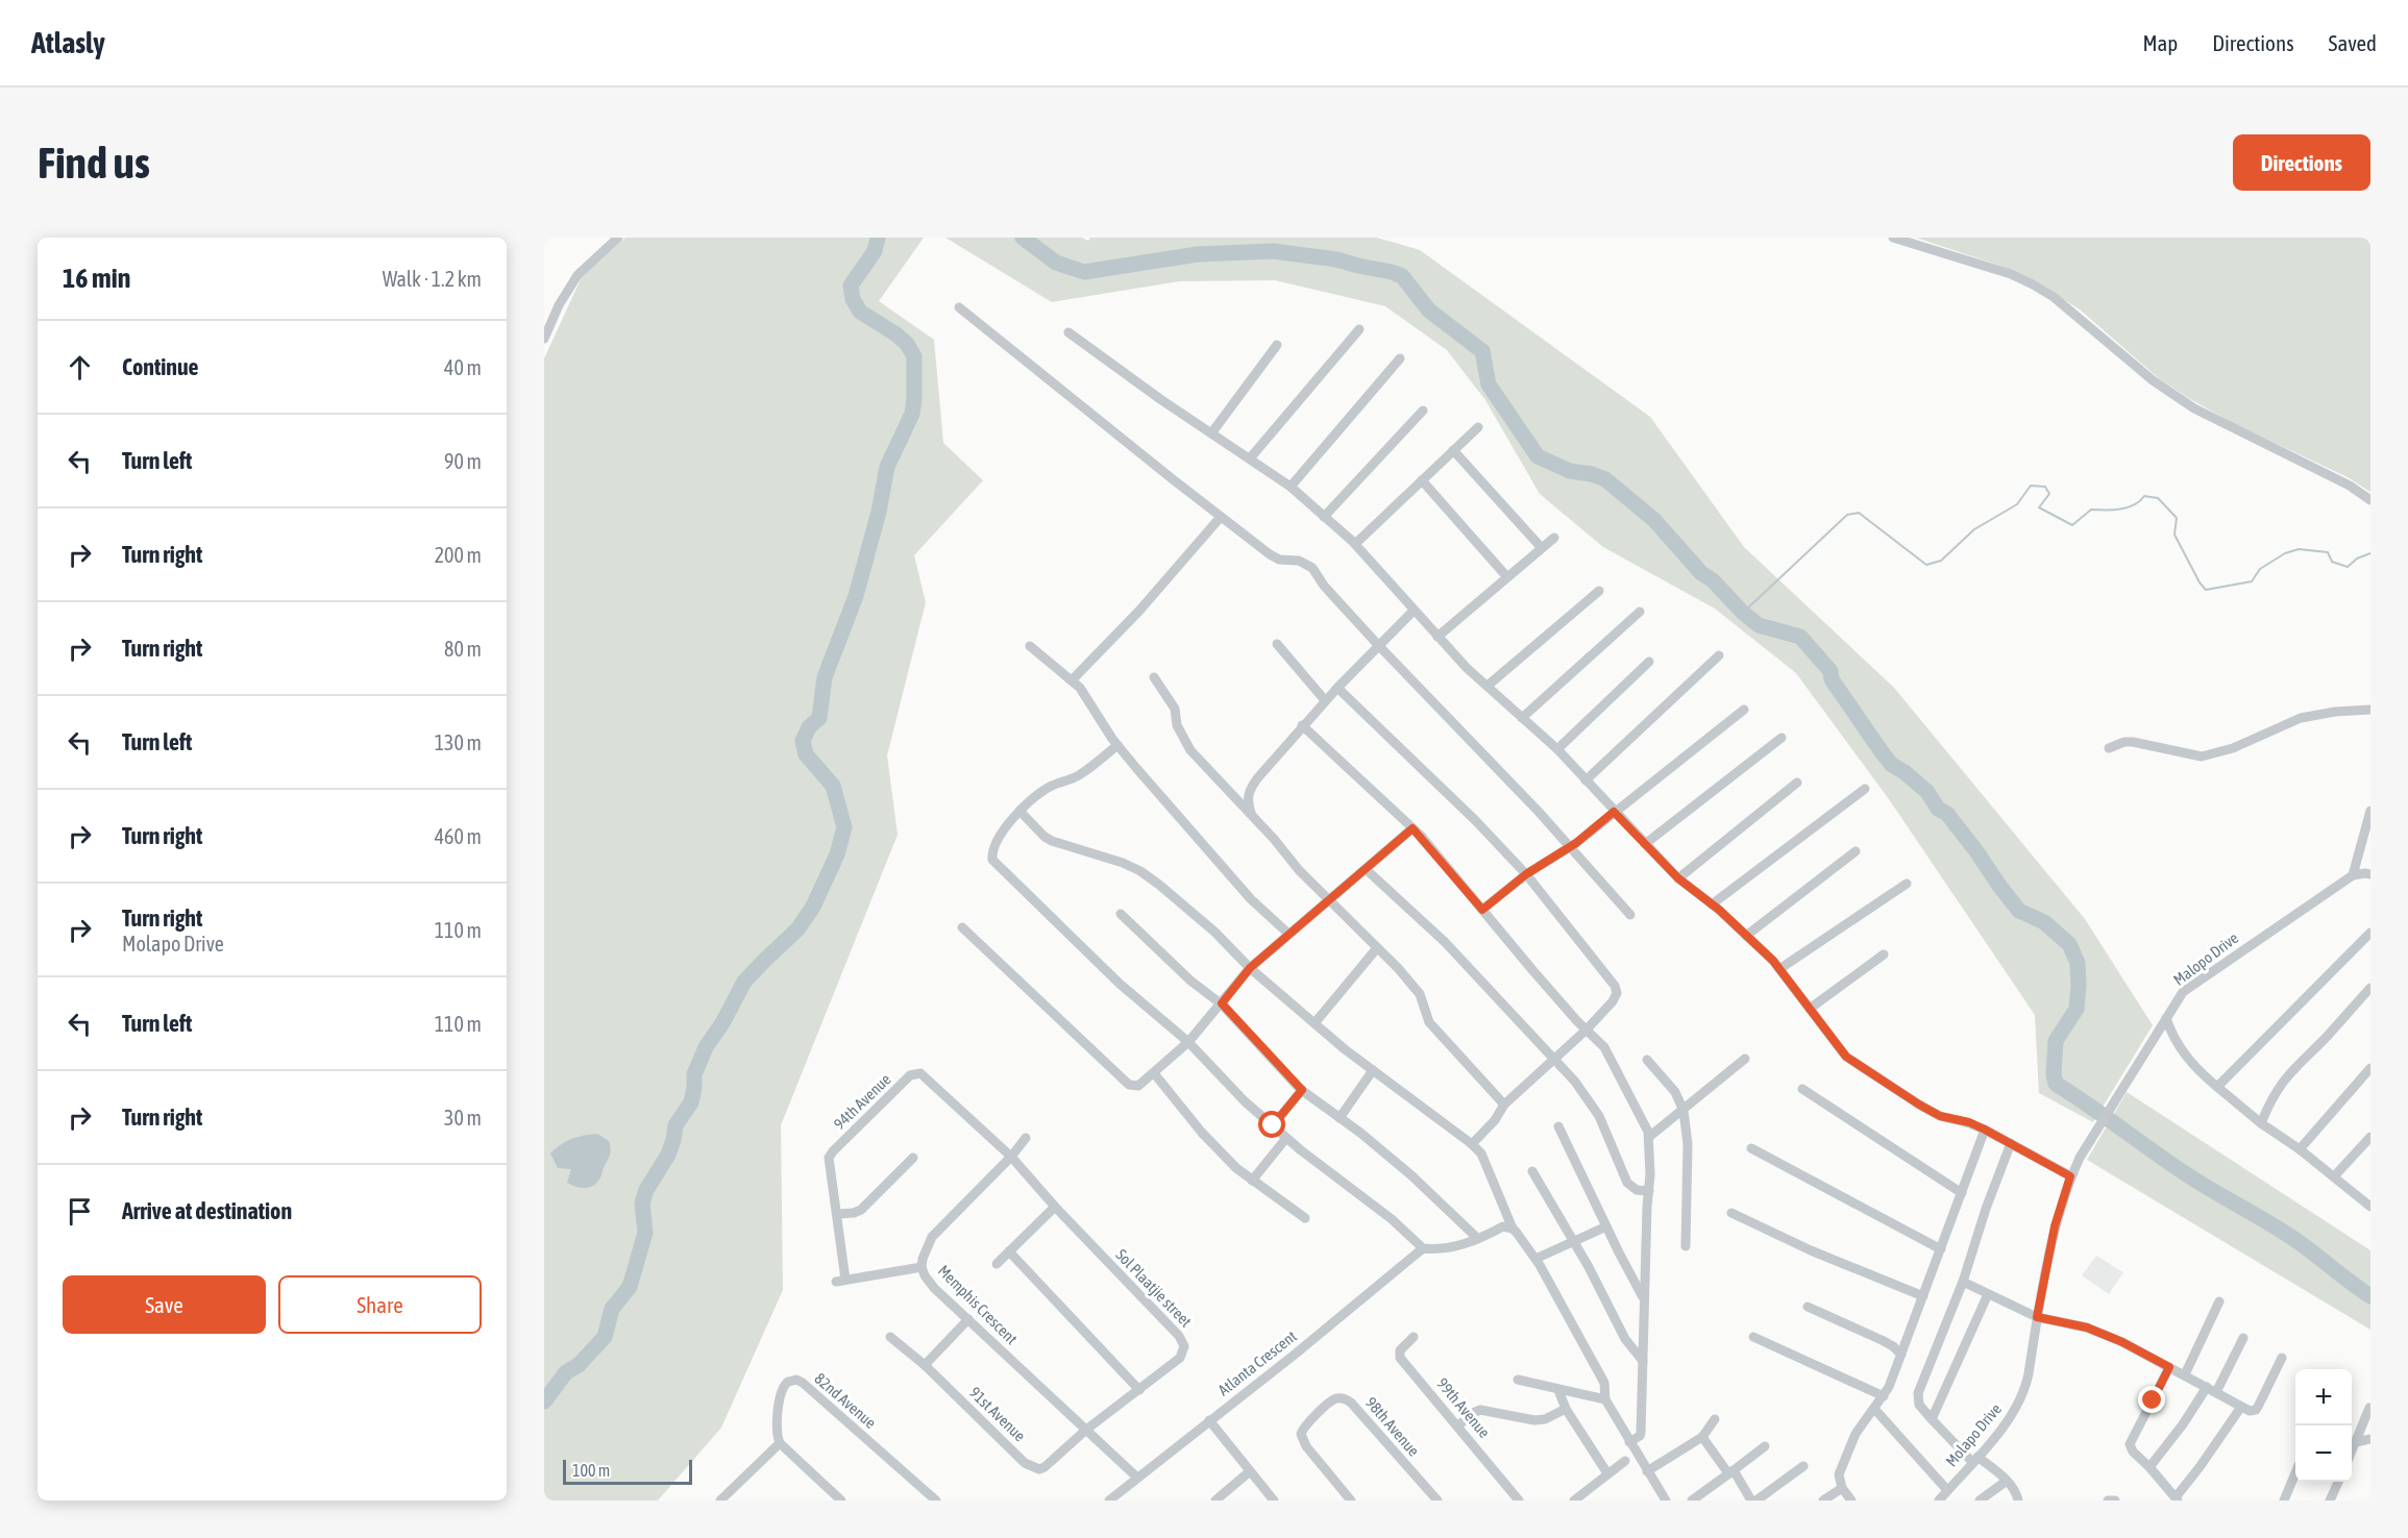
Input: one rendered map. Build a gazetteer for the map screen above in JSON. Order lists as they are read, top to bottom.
{
  "streets": {
    "street": [
      "Malopo Drive",
      "94th Avenue",
      "Sol Plaatjie street",
      "Memphis Crescent",
      "Atlanta Crescent",
      "82nd Avenue",
      "99th Avenue",
      "91st Avenue",
      "98th Avenue",
      "Molapo Drive"
    ]
  },
  "crossings": [
    ["Malopo Drive", "Molapo Drive"],
    ["94th Avenue", "Sol Plaatjie street"],
    ["94th Avenue", "Memphis Crescent"],
    ["Sol Plaatjie street", "Memphis Crescent"],
    ["Sol Plaatjie street", "91st Avenue"],
    ["Memphis Crescent", "Atlanta Crescent"],
    ["Memphis Crescent", "91st Avenue"]
  ],
  "scale_bar": "100 m",
  "page": {
    "header": "Atlasly",
    "nav": ["Map", "Directions", "Saved"],
    "buttons": [
      "Directions",
      ["Save", "Share"]
    ],
    "title": "Find us",
    "heading": ["16 min", "Walk · 1.2 km"],
    "list": [
      ["Continue", "40 m"],
      ["Turn left", "90 m"],
      ["Turn right", "200 m"],
      ["Turn right", "80 m"],
      ["Turn left", "130 m"],
      ["Turn right", "460 m"],
      ["Turn right", "Molapo Drive", "110 m"],
      ["Turn left", "110 m"],
      ["Turn right", "30 m"],
      "Arrive at destination"
    ],
    "map_buttons": ["+", "−"],
    "scale": "100 m"
  }
}
